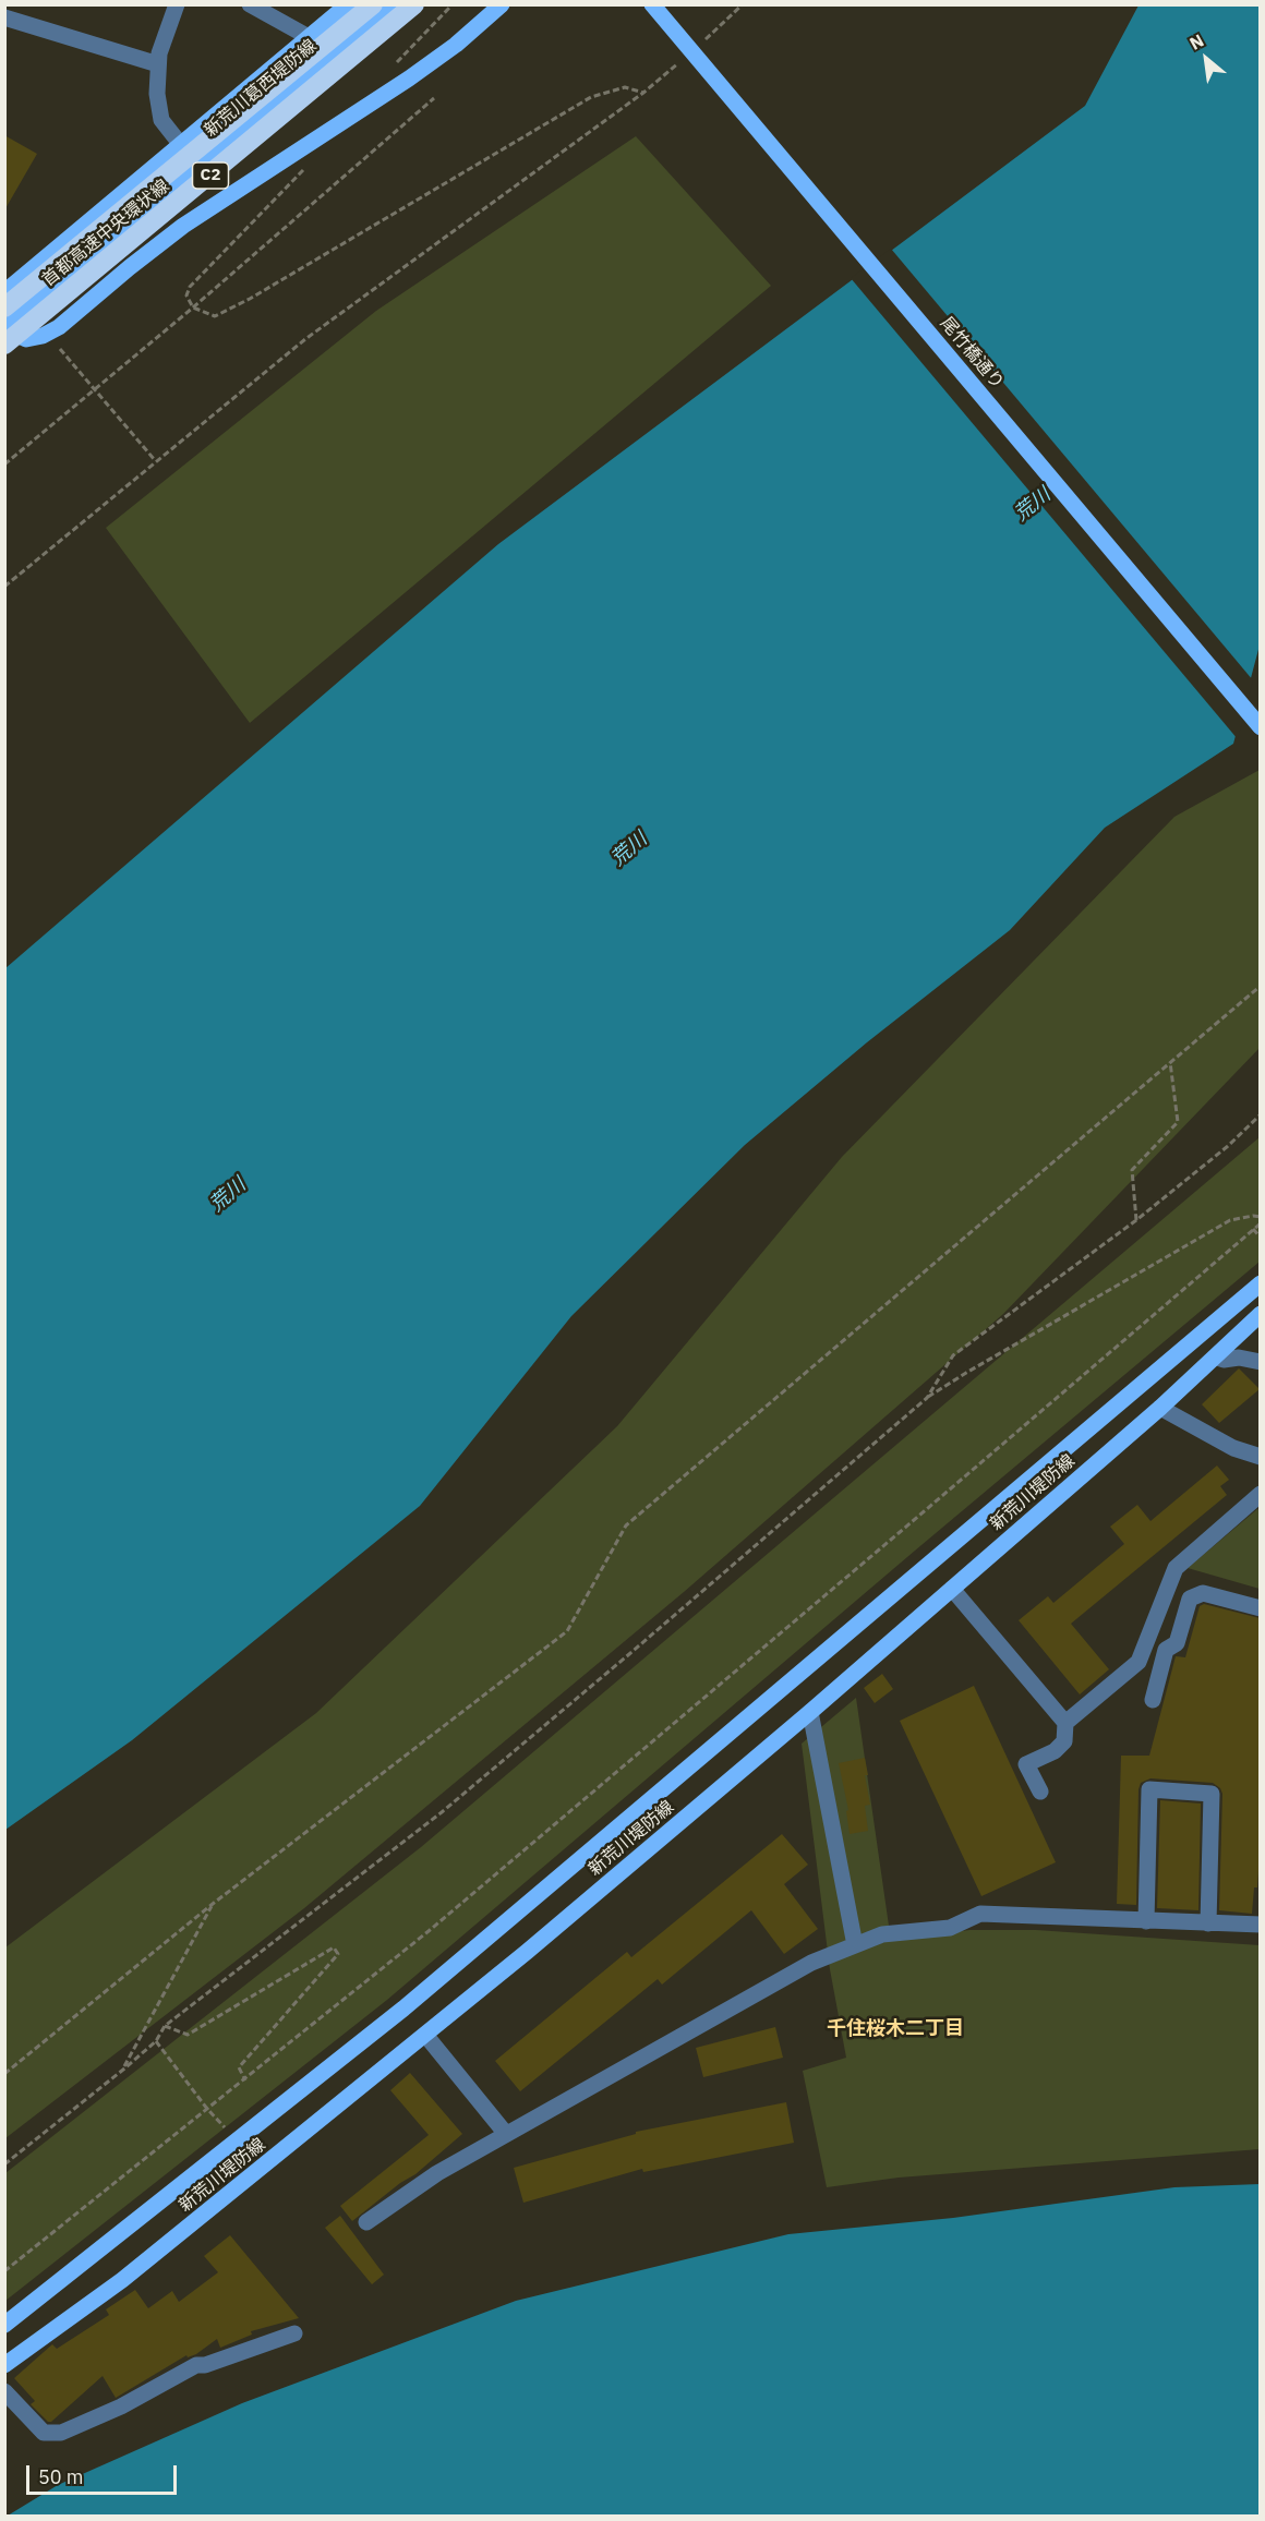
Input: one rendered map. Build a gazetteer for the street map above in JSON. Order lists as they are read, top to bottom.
{
  "streets": {
    "highway": ["C2", "首都高速中央環状線"],
    "main road": ["新荒川葛西堤防線", "尾竹橋通り", "新荒川堤防線"]
  },
  "crossings": [
    ["新荒川葛西堤防線", "首都高速中央環状線"]
  ],
  "districts": ["千住桜木二丁目"],
  "water": ["荒川"],
  "scale_bar": "50 m",
  "north": "top left"
}
